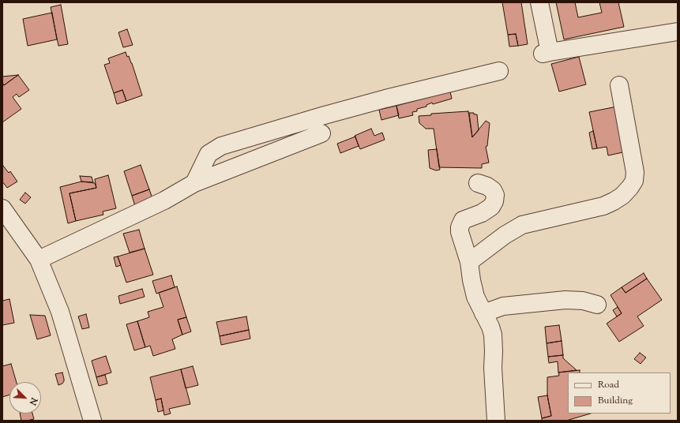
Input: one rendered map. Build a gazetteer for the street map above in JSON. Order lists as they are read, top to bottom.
{
  "legend": ["Road", "Building"],
  "north": "bottom right"
}
